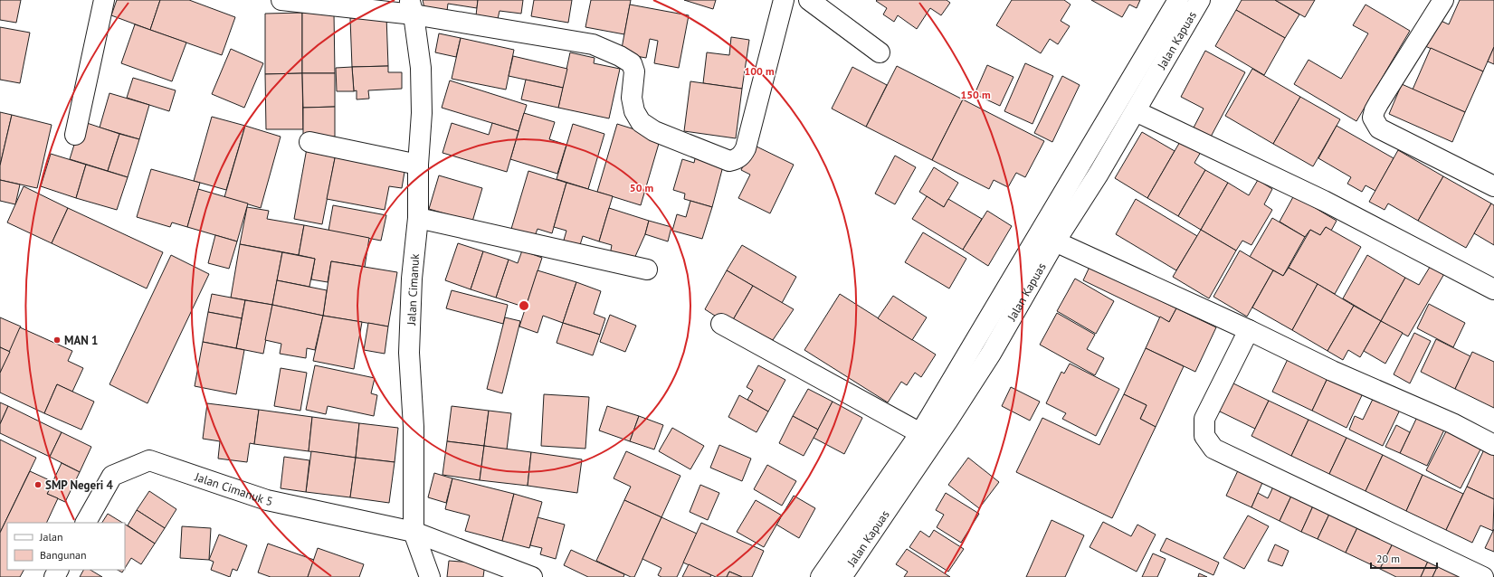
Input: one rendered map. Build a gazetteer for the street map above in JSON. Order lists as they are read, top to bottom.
{
  "streets": {
    "street": ["Jalan Kapuas", "Jalan Cimanuk", "Jalan Cimanuk 5"]
  },
  "crossings": [
    ["Jalan Cimanuk", "Jalan Cimanuk 5"]
  ],
  "places": ["MAN 1", "SMP Negeri 4"],
  "legend": ["Jalan", "Bangunan"],
  "scale_bar": "20 m",
  "rings": ["100 m", "150 m", "50 m"]
}
